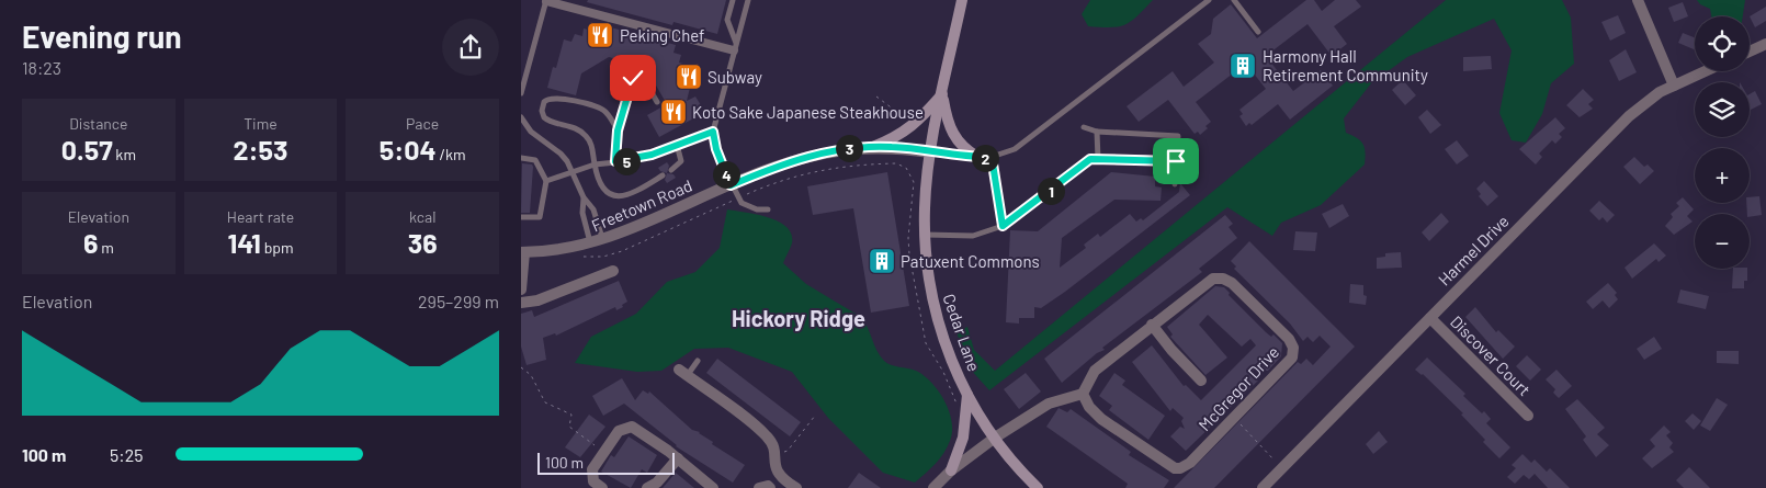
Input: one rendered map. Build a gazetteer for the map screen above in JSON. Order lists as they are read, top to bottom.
{
  "streets": {
    "main road": ["Cedar Lane"],
    "street": [
      "Freetown Road",
      "Harmel Drive",
      "Discover Court",
      "McGregor Drive"
    ]
  },
  "crossings": [
    ["Freetown Road", "Cedar Lane"],
    ["Harmel Drive", "Discover Court"]
  ],
  "districts": ["Hickory Ridge"],
  "places": {
    "restaurant": ["Peking Chef", "Subway", "Koto Sake Japanese Steakhouse"],
    "building": ["Harmony Hall Retirement Community", "Patuxent Commons"]
  },
  "scale_bar": "100 m",
  "page": {
    "heading": ["Evening run", "18:23"],
    "map_buttons": ["+", "−"],
    "stats": [
      ["Distance", "0.57 km"],
      ["Time", "2:53"],
      ["Pace", "5:04 /km"],
      ["Elevation", "6 m"],
      ["Heart rate", "141 bpm"],
      ["kcal", "36"]
    ],
    "pins": [
      "3",
      "2",
      "5",
      "4",
      "1"
    ],
    "chart": ["Elevation", "295–299 m"],
    "list": [
      {
        "name": "100 m",
        "note": "5:25"
      }
    ],
    "scale": "100 m"
  }
}
